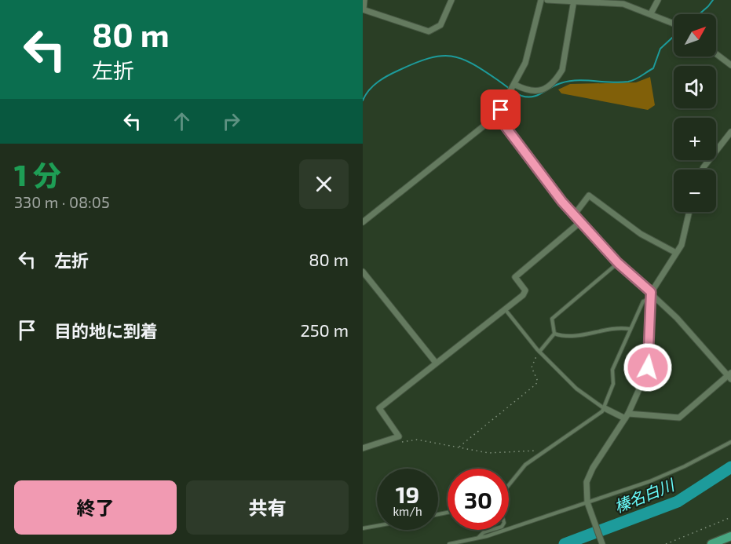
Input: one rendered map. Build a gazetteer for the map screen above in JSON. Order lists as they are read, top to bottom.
{
  "water": ["榛名白川"],
  "north": "top right",
  "page": {
    "turn": ["80 m", "左折"],
    "map_buttons": ["+", "−"],
    "heading": ["1 分", "330 m · 08:05"],
    "list": [
      {
        "name": "左折",
        "value": "80 m"
      },
      {
        "name": "目的地に到着",
        "value": "250 m"
      }
    ],
    "speed": "19 km/h",
    "limit": "30",
    "buttons": ["終了", "共有"]
  }
}
